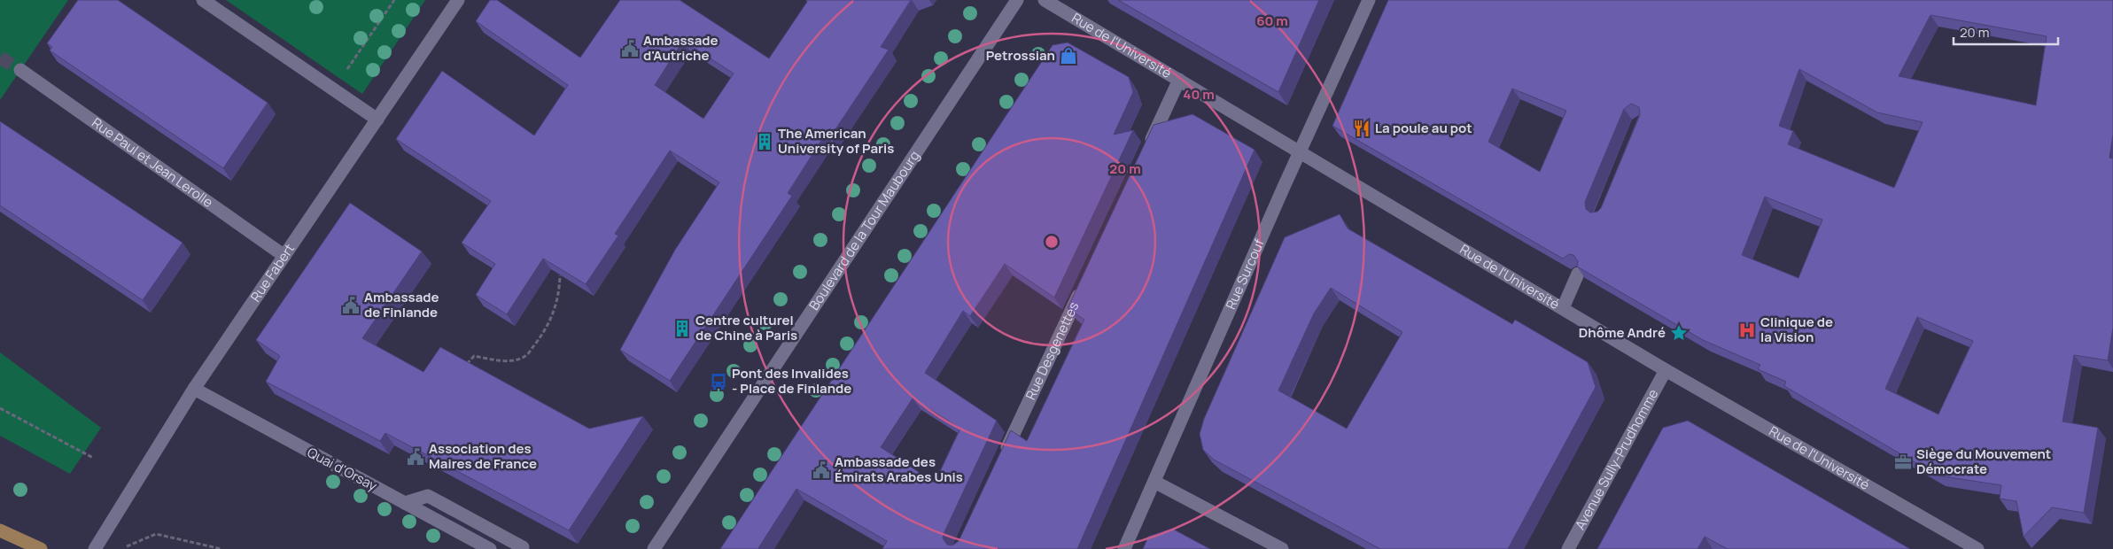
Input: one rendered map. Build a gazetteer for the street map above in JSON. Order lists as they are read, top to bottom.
{
  "streets": {
    "street": [
      "Rue de l'Université",
      "Rue Paul et Jean Lerolle",
      "Boulevard de la Tour Maubourg",
      "Rue Fabert",
      "Rue Surcouf",
      "Rue Desgenettes",
      "Avenue Sully-Prudhomme",
      "Quai d'Orsay"
    ]
  },
  "crossings": [
    ["Rue de l'Université", "Rue Surcouf"],
    ["Rue de l'Université", "Avenue Sully-Prudhomme"],
    ["Rue Paul et Jean Lerolle", "Rue Fabert"],
    ["Rue Fabert", "Quai d'Orsay"]
  ],
  "places": {
    "public building": [
      "Ambassade d'Autriche",
      "Ambassade de Finlande",
      "Association des Maires de France",
      "Ambassade des Émirats Arabes Unis"
    ],
    "shop": ["Petrossian"],
    "restaurant": ["La poule au pot"],
    "building": ["The American University of Paris", "Centre culturel de Chine à Paris"],
    "hospital": ["Clinique de la Vision"],
    "place": ["Dhôme André"],
    "bus stop": ["Pont des Invalides - Place de Finlande"],
    "office": ["Siège du Mouvement Démocrate"]
  },
  "scale_bar": "20 m",
  "rings": ["60 m", "40 m", "20 m"]
}
